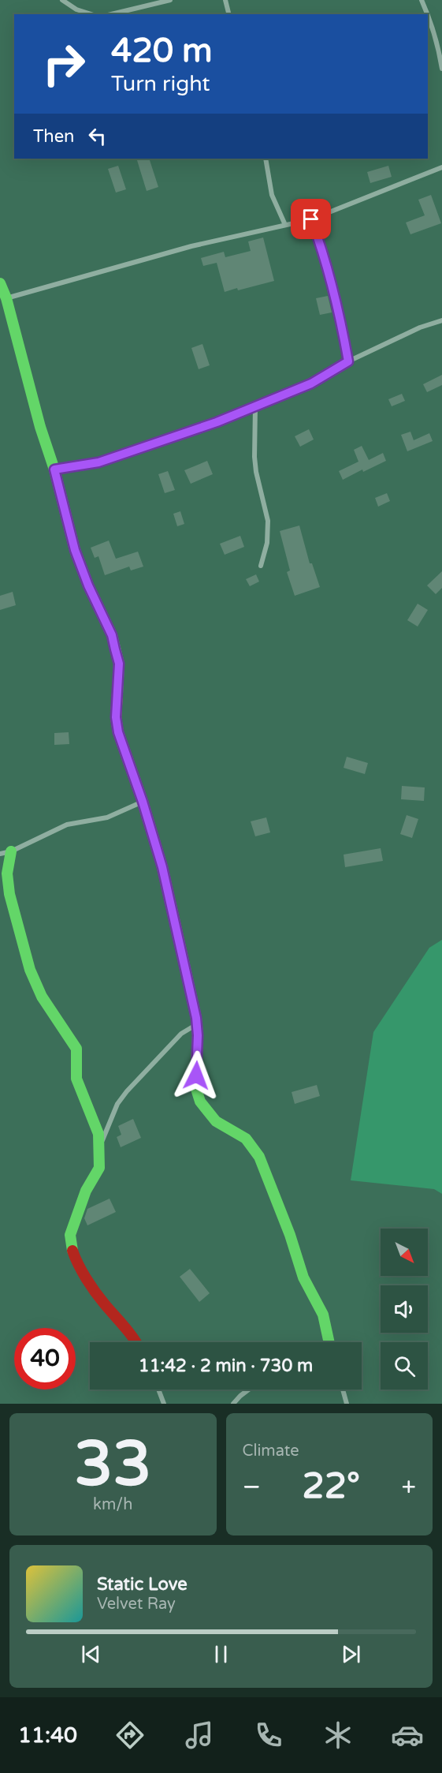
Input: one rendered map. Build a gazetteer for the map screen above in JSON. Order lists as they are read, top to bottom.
{
  "north": "bottom right",
  "page": {
    "turn": ["420 m", "Turn right"],
    "then": "Then",
    "limit": "40",
    "trip": "11:42 · 2 min · 730 m",
    "tile": [
      ["33", "km/h"],
      "Climate"
    ],
    "heat": ["−", "22°", "+"],
    "song": ["Static Love", "Velvet Ray"],
    "tabs": "11:40"
  }
}
